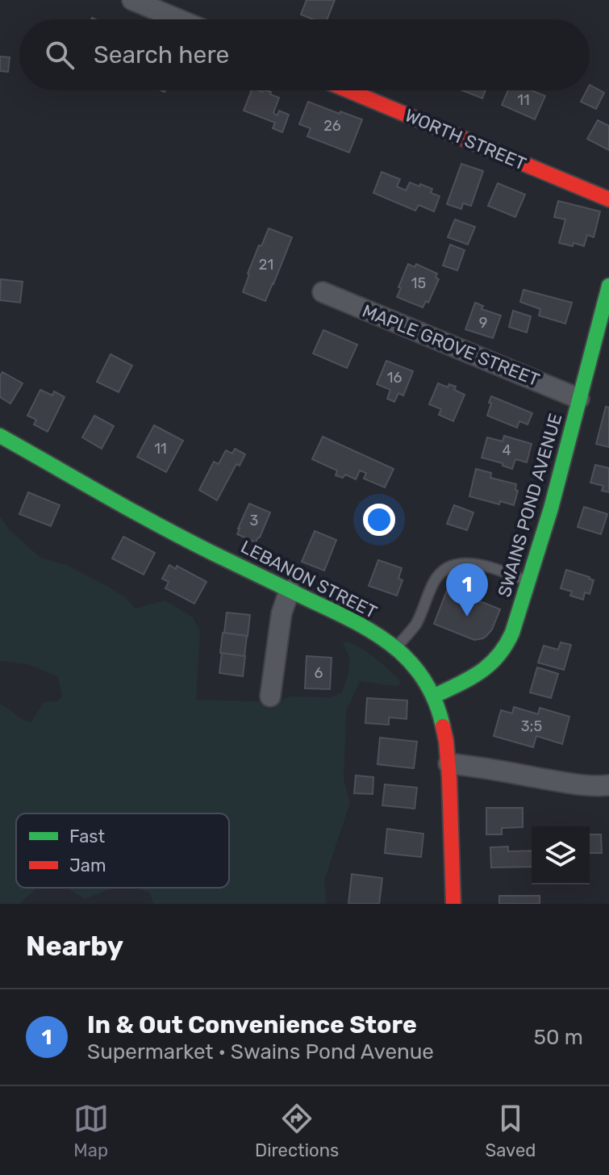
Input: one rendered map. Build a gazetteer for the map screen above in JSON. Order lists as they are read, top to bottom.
{
  "streets": {
    "street": [
      "WORTH STREET",
      "MAPLE GROVE STREET",
      "SWAINS POND AVENUE",
      "LEBANON STREET"
    ]
  },
  "crossings": [
    ["MAPLE GROVE STREET", "SWAINS POND AVENUE"],
    ["SWAINS POND AVENUE", "LEBANON STREET"]
  ],
  "house_numbers": [
    "11",
    "26",
    "21",
    "15",
    "9",
    "16",
    "11",
    "4",
    "3",
    "6",
    "3;5"
  ],
  "legend": ["Fast", "Jam"],
  "page": {
    "search": "Search here",
    "pins": "1",
    "heading": "Nearby",
    "list": [
      {
        "mark": "1",
        "name": "In & Out Convenience Store",
        "note": "Supermarket · Swains Pond Avenue",
        "value": "50 m"
      }
    ],
    "nav": ["Map", "Directions", "Saved"]
  }
}
